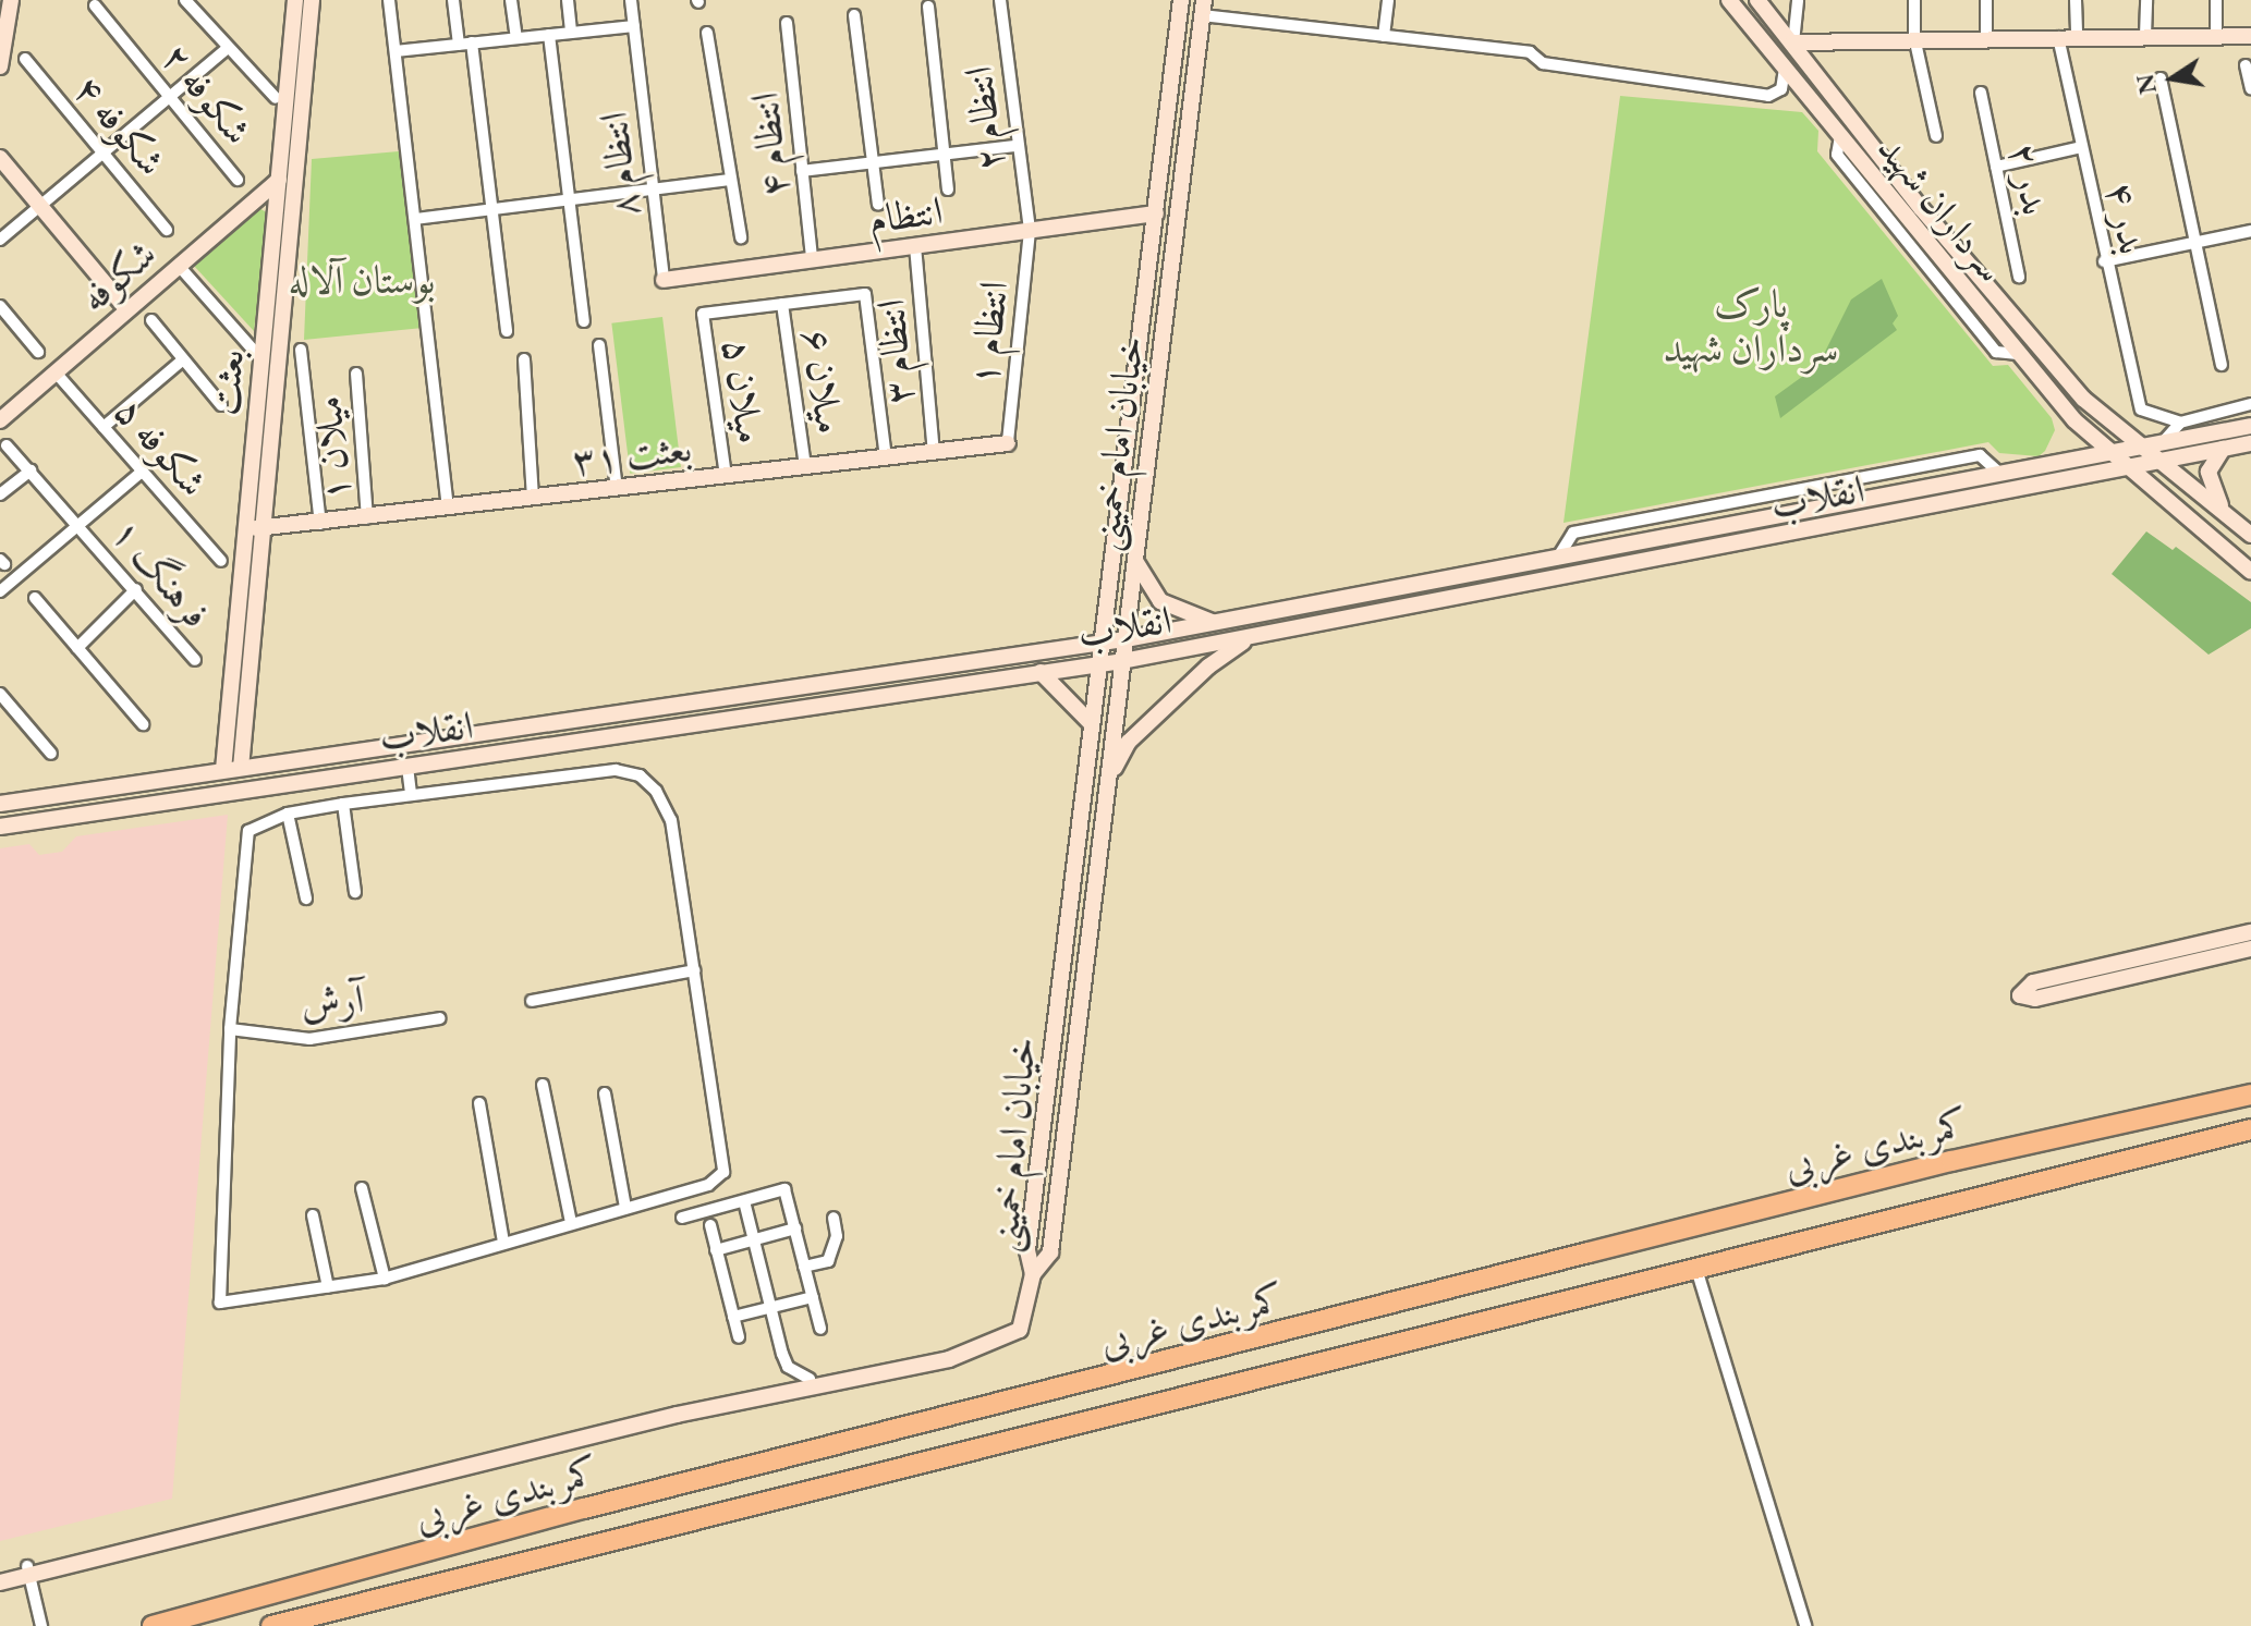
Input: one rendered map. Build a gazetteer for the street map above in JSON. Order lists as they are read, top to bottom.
{
  "streets": {
    "highway": ["کمربندی غربی"],
    "main road": [
      "سرداران شهید",
      "انتظام",
      "شکوفه",
      "بعثت",
      "خیابان امام خمینی",
      "بعثت ۳۱",
      "انقلاب"
    ],
    "street": [
      "شکوفه ۲",
      "انتظام ۲",
      "شکوفه ۴",
      "انتظام ۴",
      "انتظام ۸",
      "بدر ۲",
      "بدر ۴",
      "انتظام ۱",
      "انتظام ۳",
      "میلان ۶",
      "میلان ۵",
      "شکوفه ۵",
      "میلان ۱",
      "فرهنگ ۱",
      "آرش"
    ]
  },
  "crossings": [
    ["انتظام ۲", "انتظام"],
    ["انتظام ۲", "انتظام ۱"],
    ["انتظام ۴", "انتظام"],
    ["انتظام ۸", "انتظام"],
    ["سرداران شهید", "انقلاب"],
    ["انتظام", "انتظام ۱"],
    ["انتظام", "انتظام ۳"],
    ["انتظام", "خیابان امام خمینی"],
    ["شکوفه", "بعثت"],
    ["شکوفه", "شکوفه ۵"],
    ["انتظام ۱", "بعثت ۳۱"],
    ["انتظام ۳", "بعثت ۳۱"],
    ["میلان ۶", "میلان ۵"],
    ["میلان ۶", "بعثت ۳۱"],
    ["بعثت", "بعثت ۳۱"],
    ["بعثت", "انقلاب"],
    ["میلان ۵", "بعثت ۳۱"],
    ["خیابان امام خمینی", "انقلاب"],
    ["میلان ۱", "بعثت ۳۱"]
  ],
  "parks": ["بوستان آلاله", "پارک سرداران شهید"],
  "north": "left"
}
